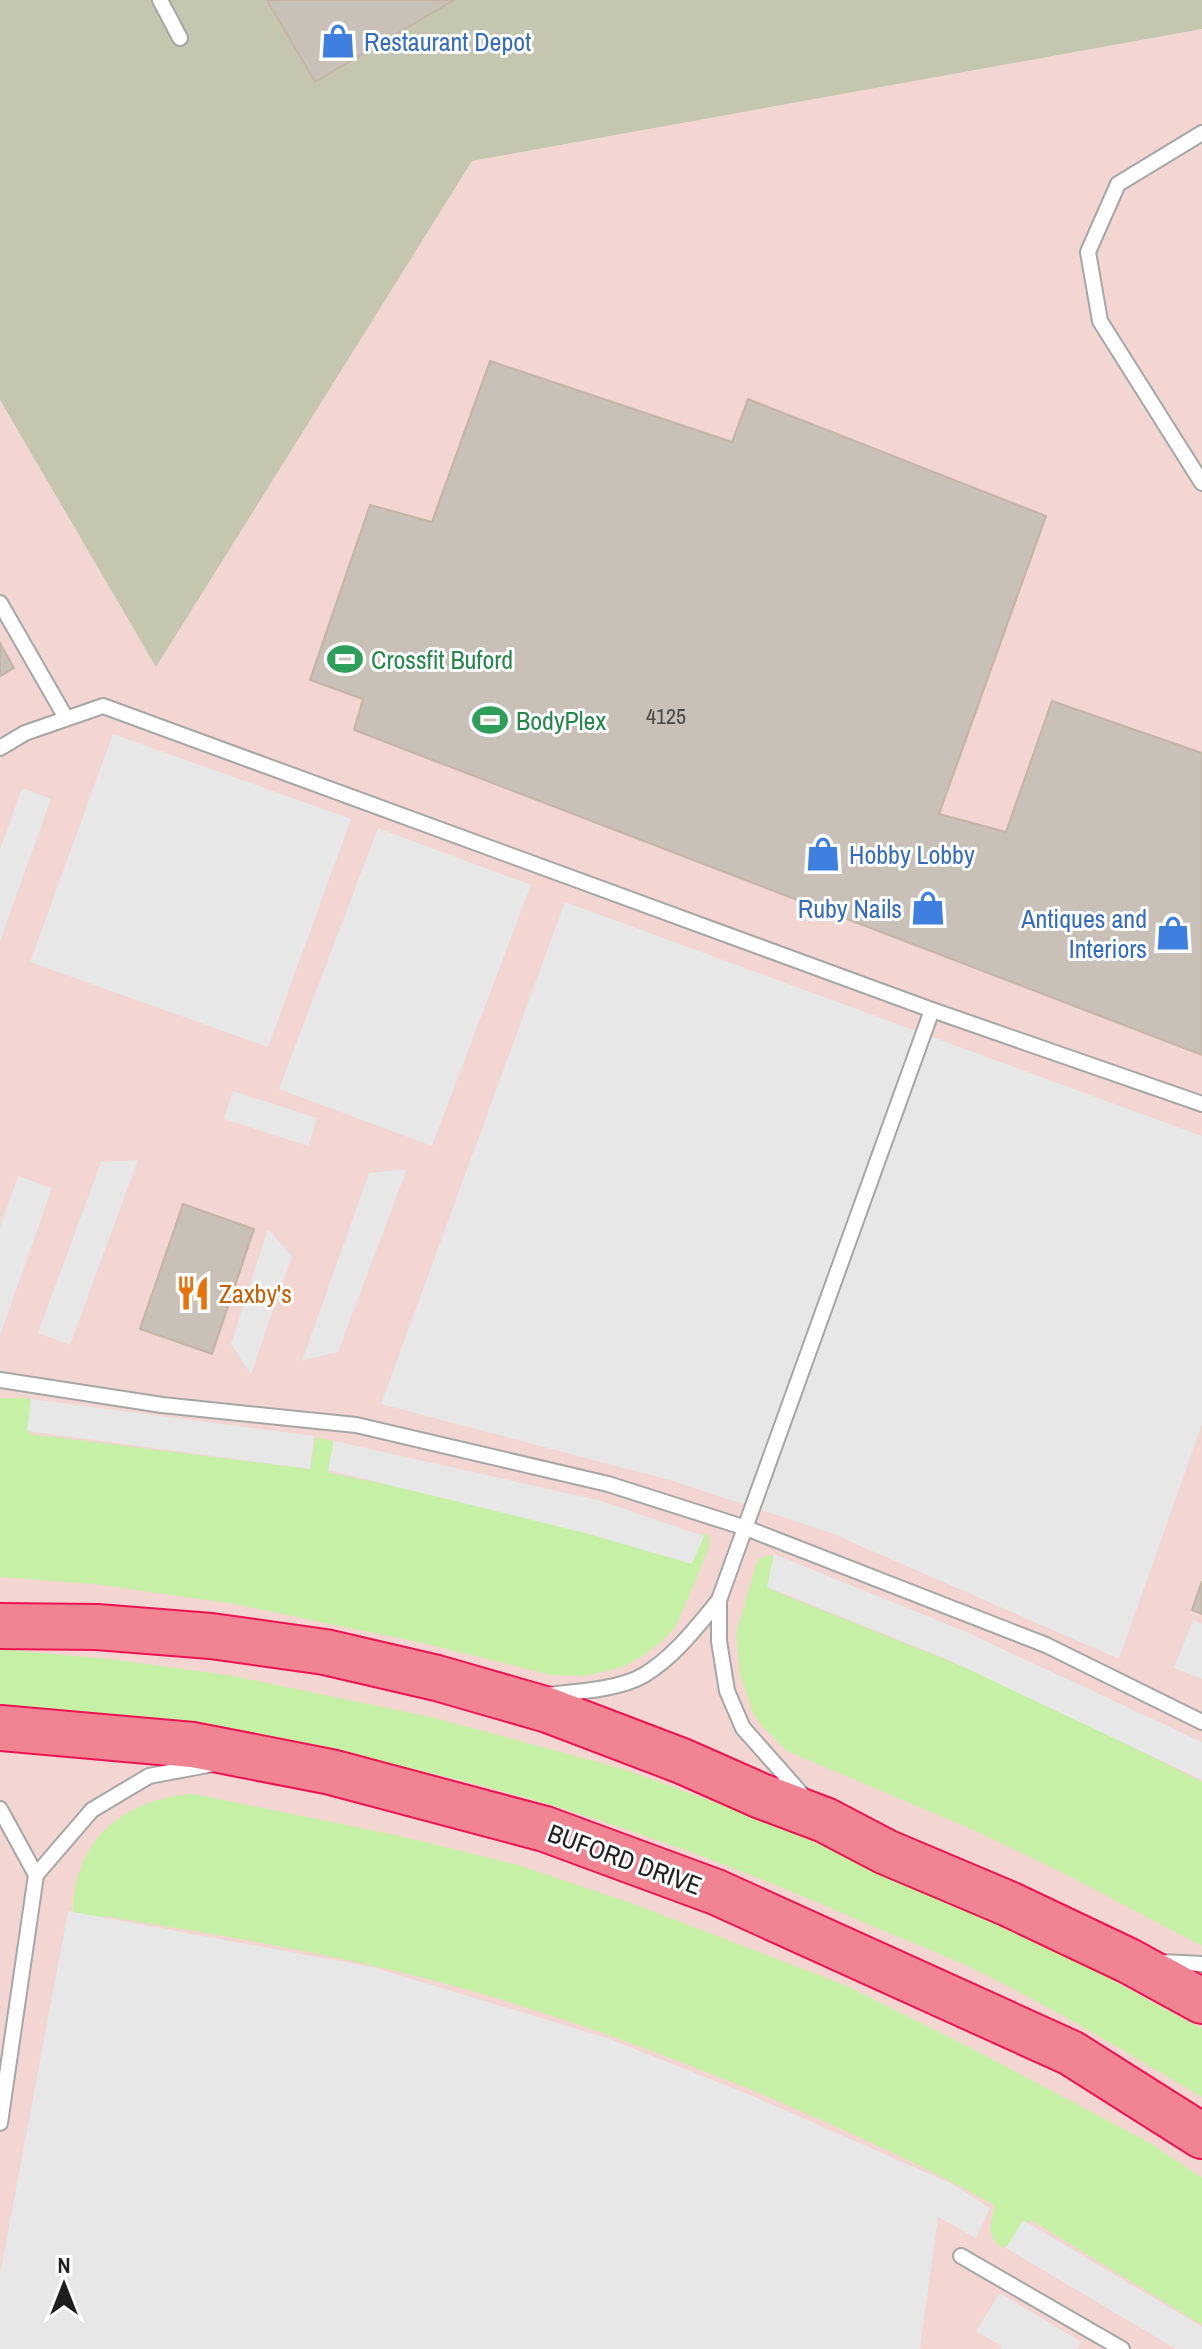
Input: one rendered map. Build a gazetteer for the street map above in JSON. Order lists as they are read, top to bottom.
{
  "streets": {
    "highway": ["BUFORD DRIVE"]
  },
  "places": {
    "shop": [
      "Restaurant Depot",
      "Hobby Lobby",
      "Ruby Nails",
      "Antiques and Interiors"
    ],
    "sports": ["Crossfit Buford", "BodyPlex"],
    "restaurant": ["Zaxby's"]
  },
  "house_numbers": ["4125"],
  "north": "top"
}
